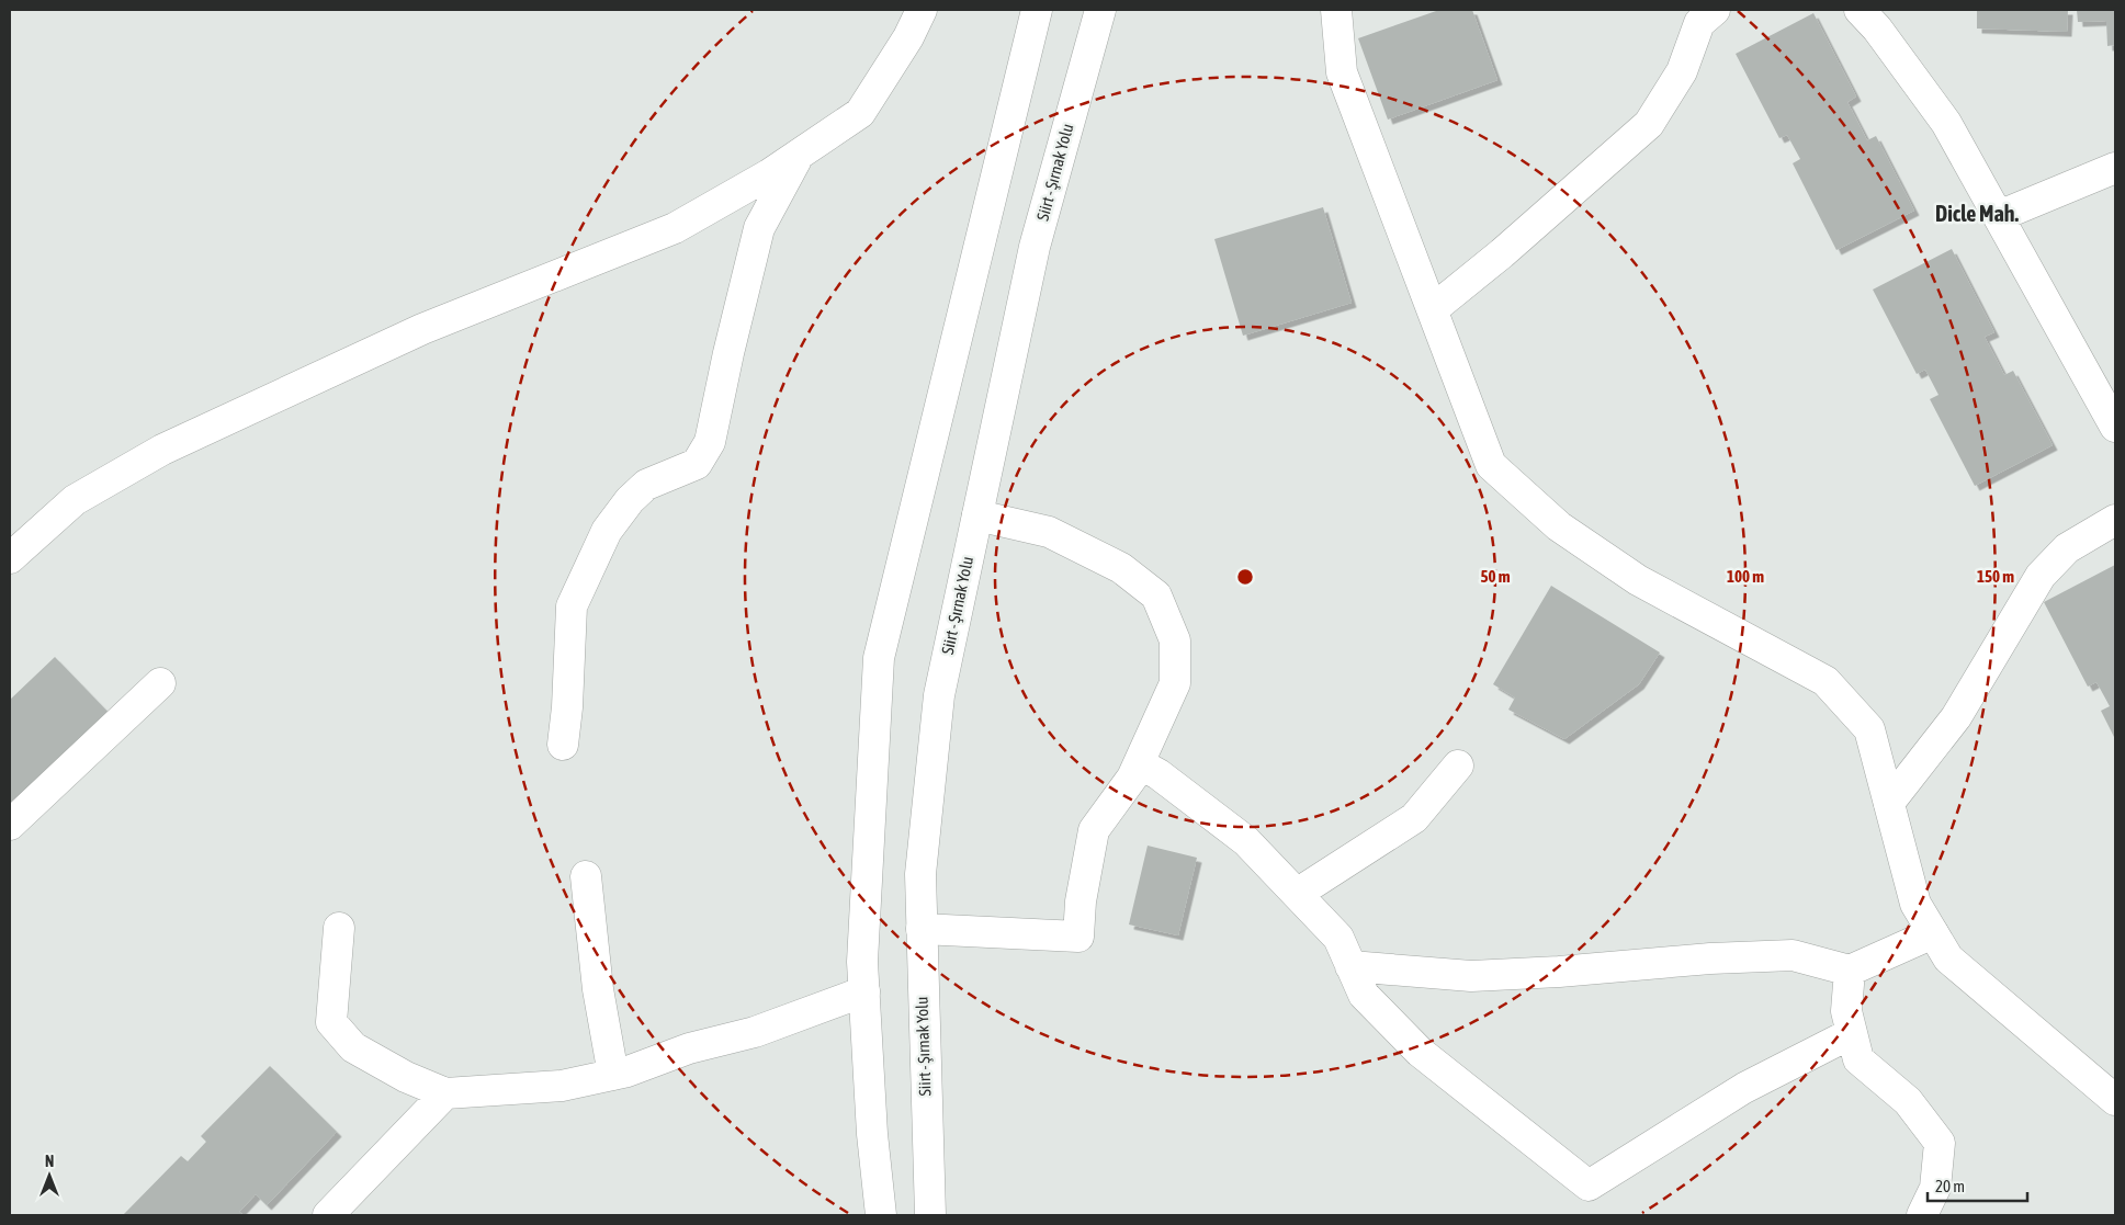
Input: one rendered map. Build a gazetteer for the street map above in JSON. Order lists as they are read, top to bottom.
{
  "streets": {
    "street": ["Siirt - Şırnak Yolu"]
  },
  "districts": ["Dicle Mah."],
  "scale_bar": "20 m",
  "north": "top",
  "rings": ["50 m", "100 m", "150 m"]
}
